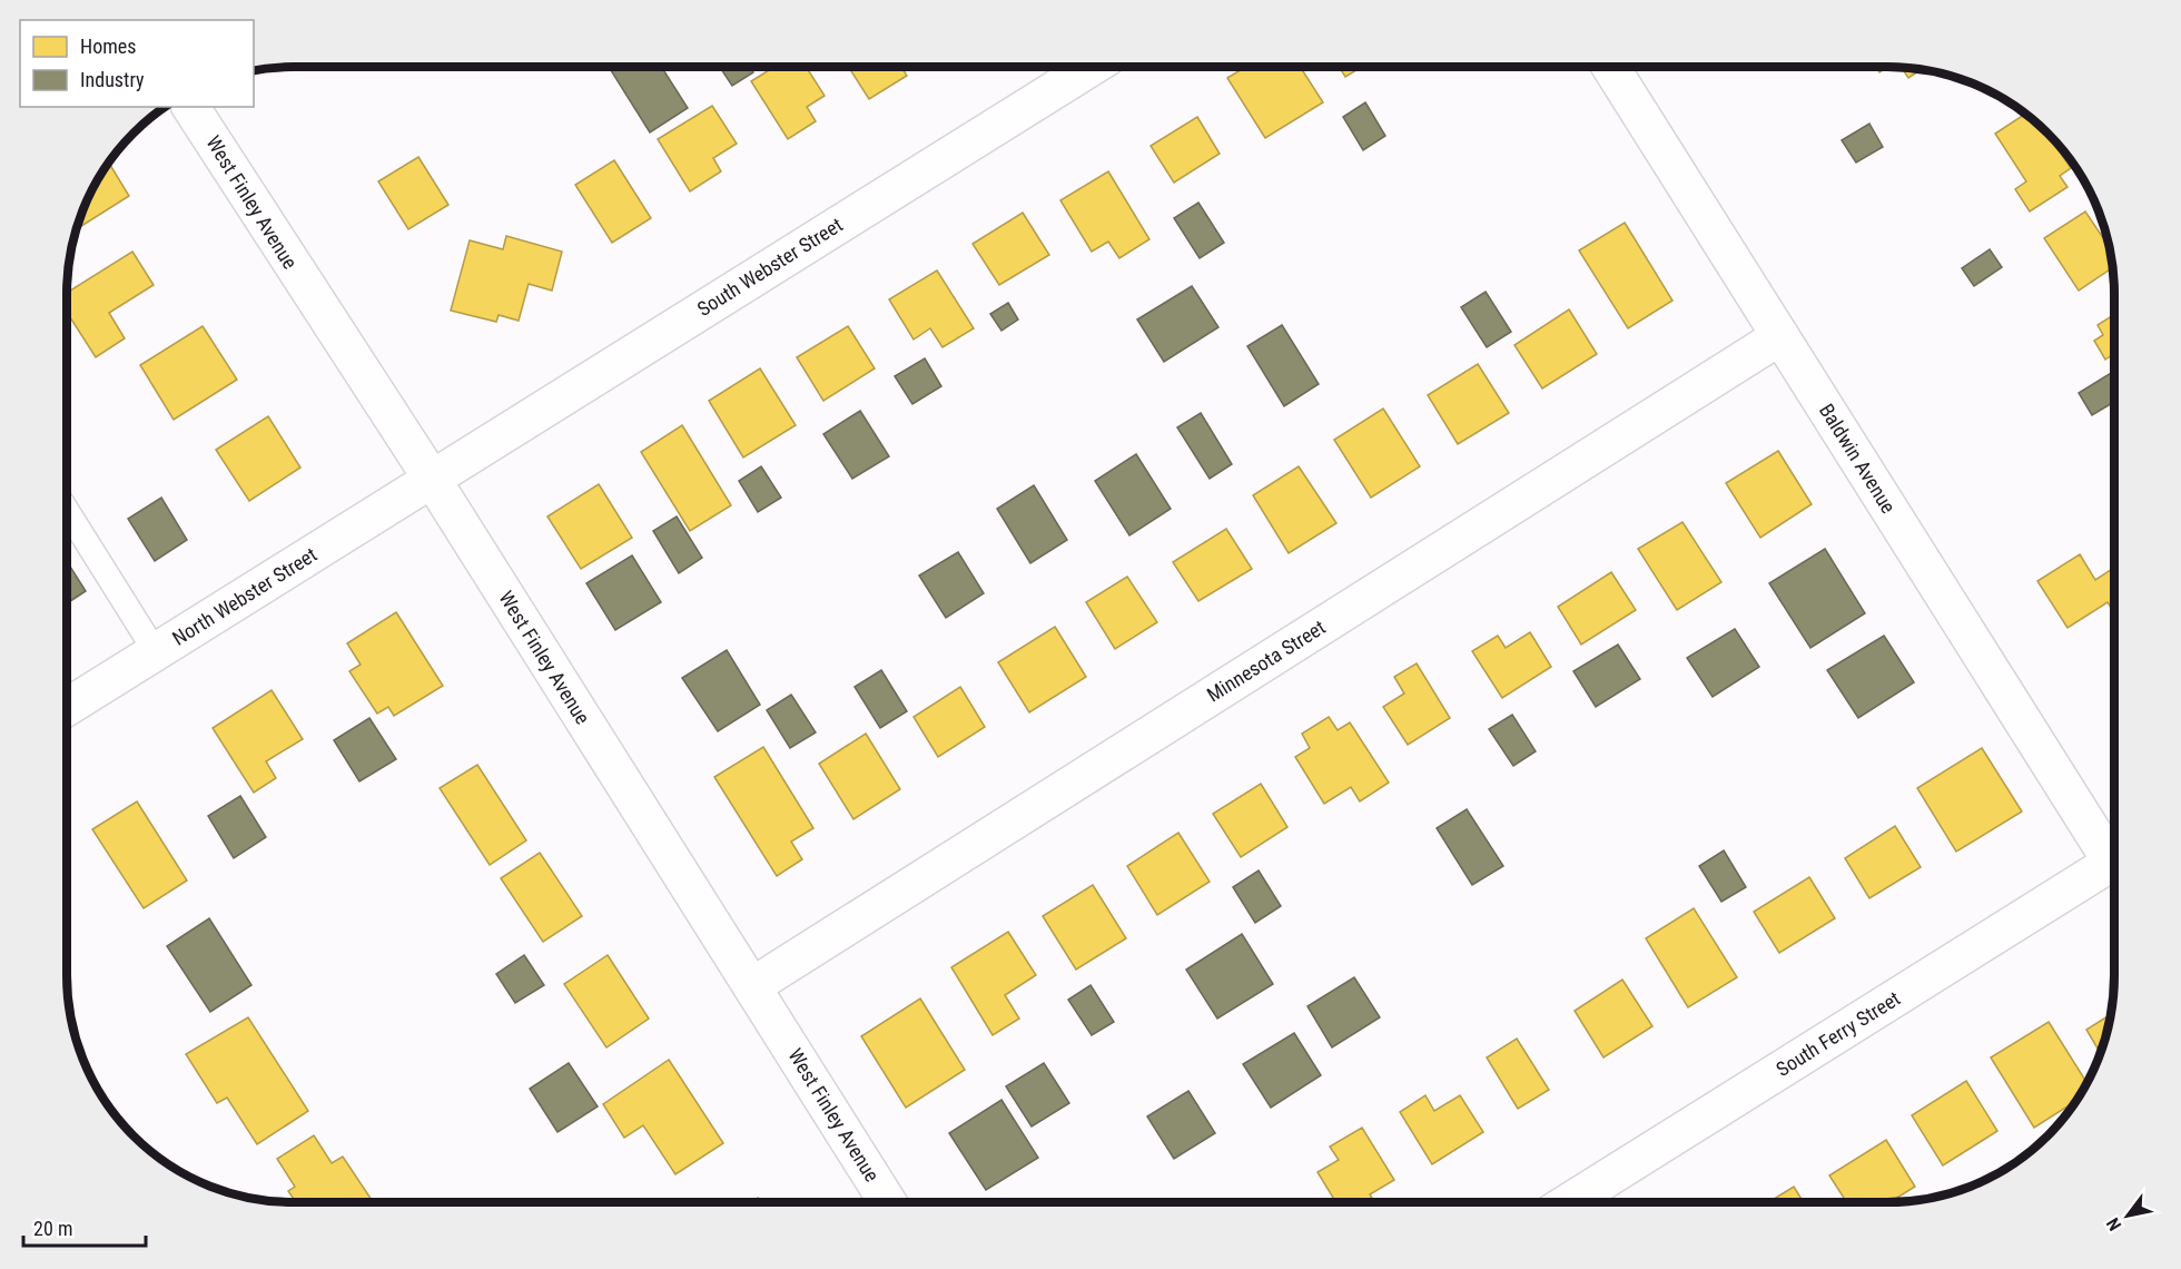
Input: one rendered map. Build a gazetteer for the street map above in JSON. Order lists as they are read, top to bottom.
{
  "streets": {
    "street": [
      "West Finley Avenue",
      "South Webster Street",
      "Baldwin Avenue",
      "North Webster Street",
      "Minnesota Street",
      "South Ferry Street"
    ]
  },
  "crossings": [
    ["West Finley Avenue", "South Webster Street"],
    ["West Finley Avenue", "North Webster Street"],
    ["West Finley Avenue", "Minnesota Street"],
    ["South Webster Street", "North Webster Street"],
    ["Baldwin Avenue", "Minnesota Street"]
  ],
  "legend": ["Homes", "Industry"],
  "scale_bar": "20 m",
  "north": "bottom left"
}
